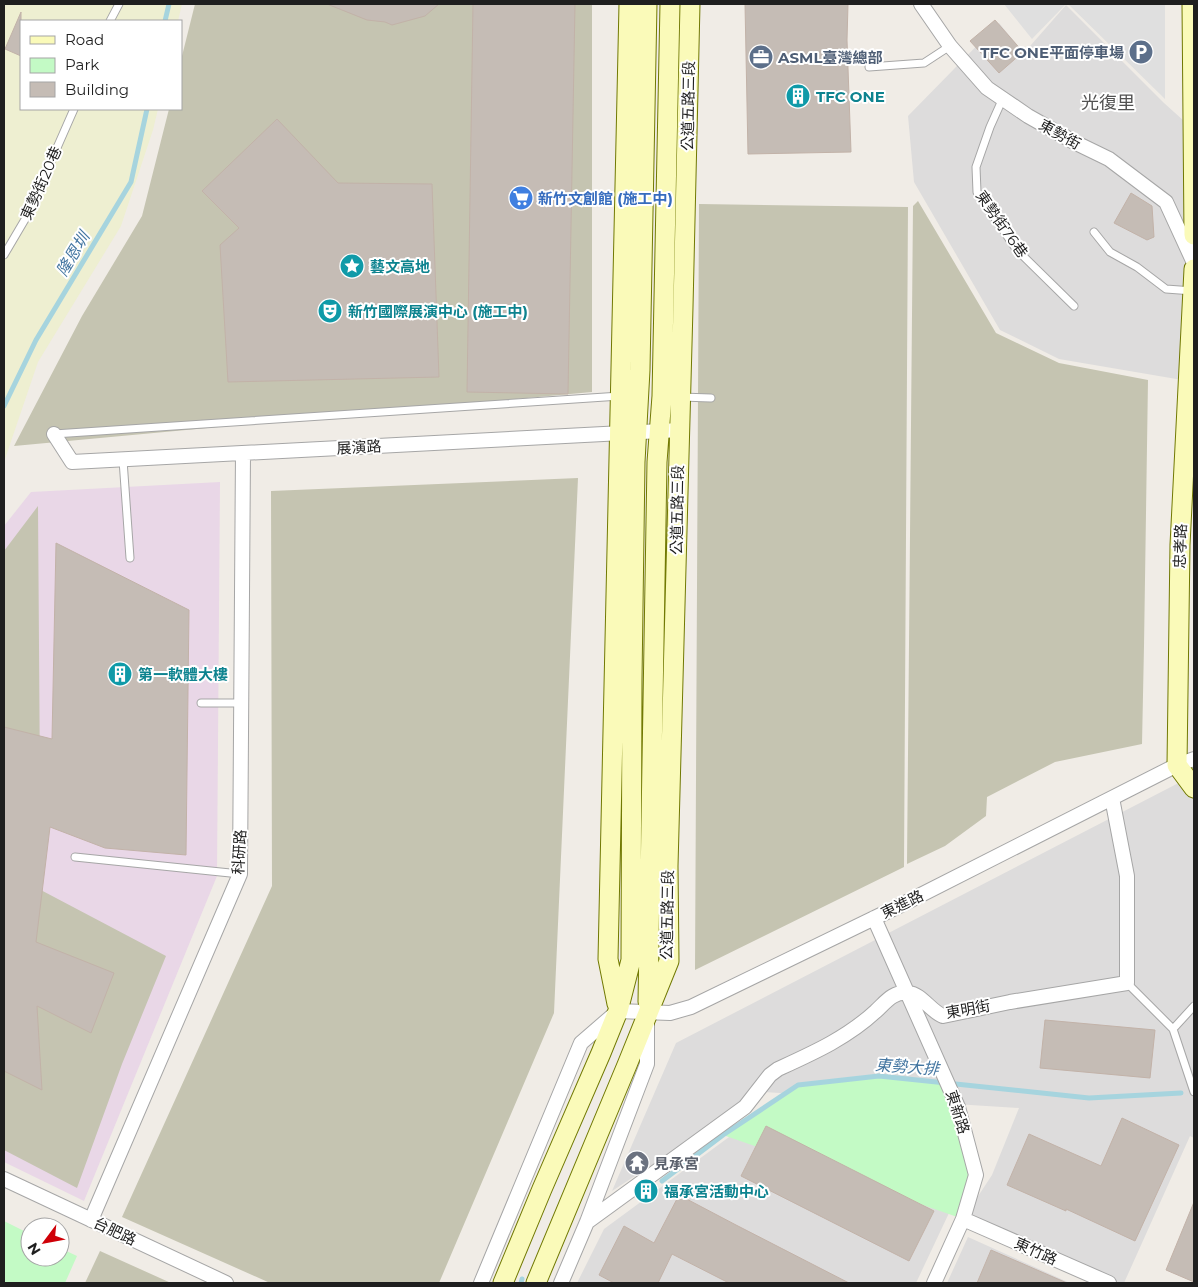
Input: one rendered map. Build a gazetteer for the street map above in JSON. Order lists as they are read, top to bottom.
{
  "streets": {
    "street": [
      "公道五路三段",
      "東勢街",
      "展演路",
      "忠孝路",
      "科研路",
      "東進路",
      "東明街",
      "東新路",
      "台肥路",
      "東竹路"
    ],
    "lane": ["東勢街20巷", "東勢街76巷"]
  },
  "crossings": [
    ["公道五路三段", "展演路"],
    ["公道五路三段", "東進路"],
    ["東勢街", "東勢街76巷"],
    ["展演路", "科研路"],
    ["忠孝路", "東進路"],
    ["科研路", "台肥路"],
    ["東進路", "東新路"],
    ["東明街", "東新路"],
    ["東新路", "東竹路"]
  ],
  "districts": ["光復里"],
  "water": ["隆恩圳", "東勢大排"],
  "places": {
    "parking": ["TFC ONE平面停車場"],
    "office": ["ASML臺灣總部"],
    "building": ["TFC ONE", "第一軟體大樓", "福承宮活動中心"],
    "supermarket": ["新竹文創館 (施工中)"],
    "place": ["藝文高地"],
    "theatre": ["新竹國際展演中心 (施工中)"],
    "temple": ["見承宮"]
  },
  "legend": ["Road", "Park", "Building"],
  "north": "bottom left"
}
